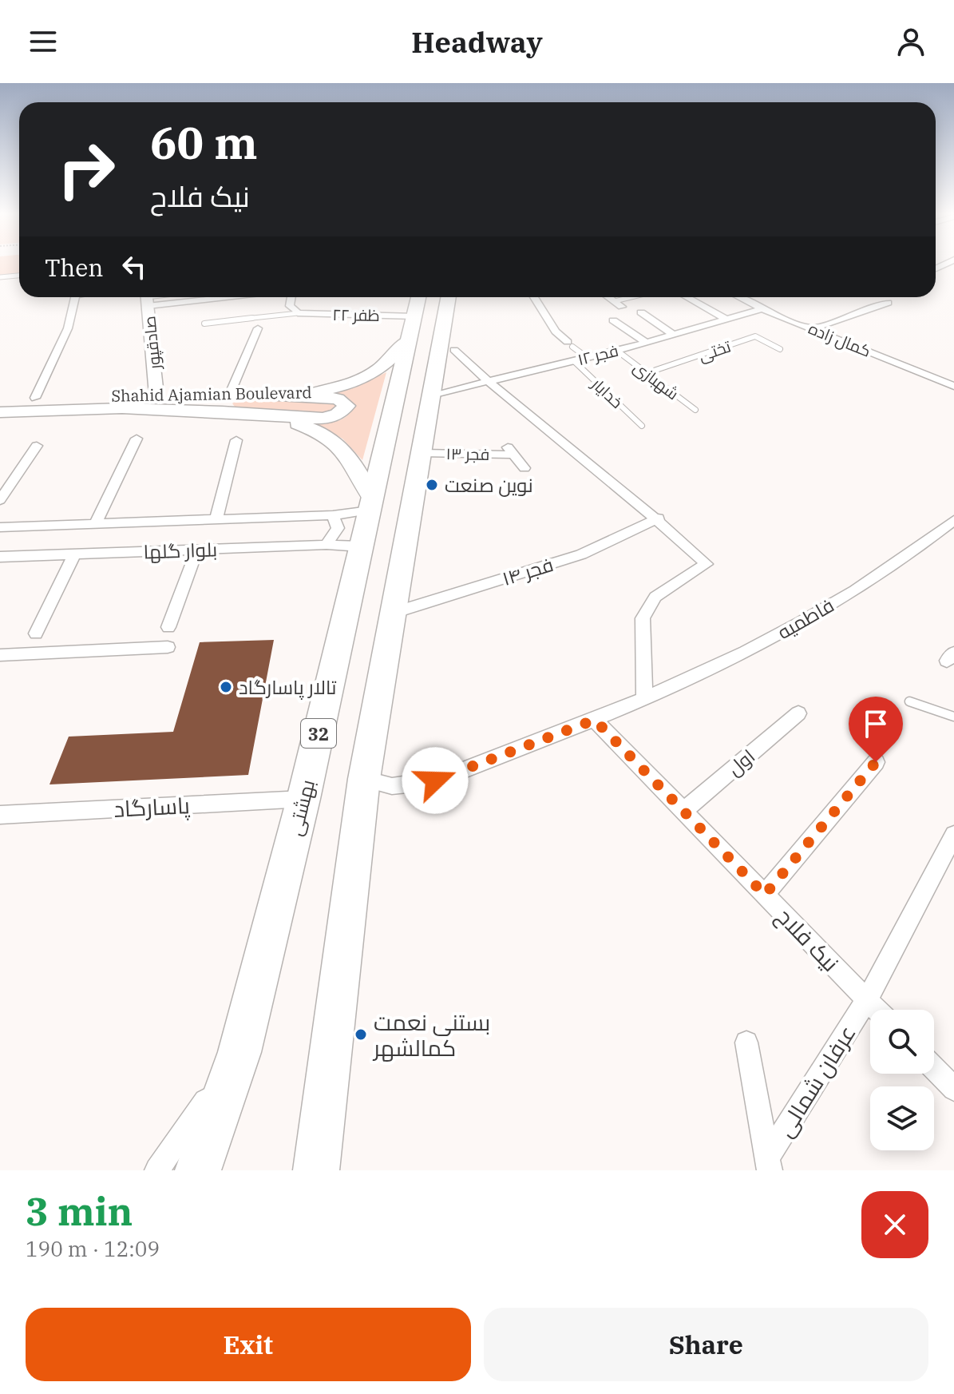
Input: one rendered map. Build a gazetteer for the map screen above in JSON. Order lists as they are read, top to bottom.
{
  "streets": {
    "highway": ["32", "بهشتی"],
    "main road": ["Shahid Ajamian Boulevard"],
    "street": [
      "ظفر ۲۲",
      "کمال زاده",
      "صادقپور",
      "فجر ۱۲",
      "فجر ۱۳",
      "بلوار گلها",
      "فجر ۱۴",
      "فاطمیه",
      "اول",
      "پاسارگاد",
      "نیک فلاح",
      "عرفان شمالی"
    ],
    "lane": ["تختی", "شهبازی", "خدایار"]
  },
  "crossings": [
    ["ظفر ۲۲", "Shahid Ajamian Boulevard"],
    ["ظفر ۲۲", "بهشتی"],
    ["کمال زاده", "فجر ۱۲"],
    ["صادقپور", "Shahid Ajamian Boulevard"],
    ["تختی", "شهبازی"],
    ["فجر ۱۲", "شهبازی"],
    ["فجر ۱۲", "خدایار"],
    ["Shahid Ajamian Boulevard", "بلوار گلها"],
    ["Shahid Ajamian Boulevard", "بهشتی"],
    ["بلوار گلها", "بهشتی"],
    ["فاطمیه", "نیک فلاح"],
    ["اول", "نیک فلاح"],
    ["پاسارگاد", "بهشتی"],
    ["نیک فلاح", "عرفان شمالی"]
  ],
  "places": ["نوین صنعت", "تالار پاسارگاد", "بستنی نعمت کمالشهر"],
  "page": {
    "header": "Headway",
    "turn": ["60 m", "نیک فلاح"],
    "then": "Then",
    "heading": ["3 min", "190 m · 12:09"],
    "buttons": ["Exit", "Share"]
  }
}
